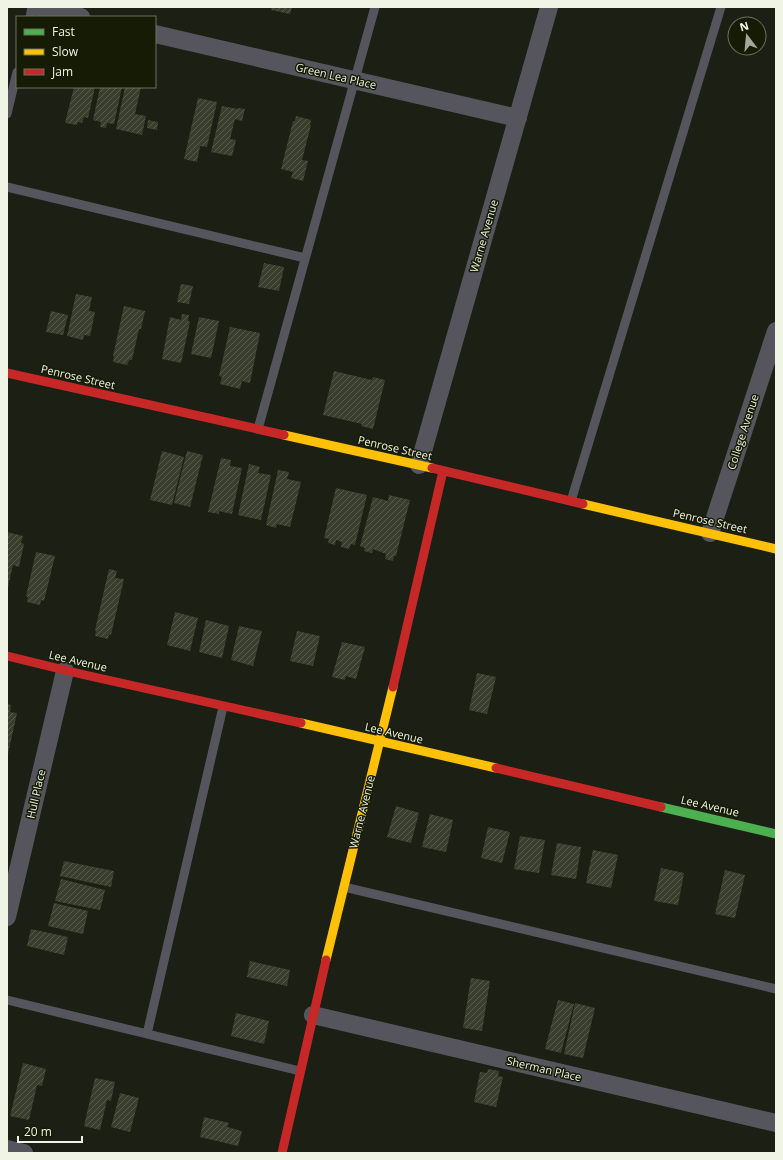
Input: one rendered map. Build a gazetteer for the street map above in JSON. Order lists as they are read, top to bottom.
{
  "streets": {
    "street": [
      "Green Lea Place",
      "Warne Avenue",
      "Penrose Street",
      "College Avenue",
      "Lee Avenue",
      "Hull Place",
      "Sherman Place"
    ]
  },
  "crossings": [
    ["Green Lea Place", "Warne Avenue"],
    ["Warne Avenue", "Penrose Street"],
    ["Warne Avenue", "Lee Avenue"],
    ["Warne Avenue", "Sherman Place"],
    ["Penrose Street", "College Avenue"],
    ["Lee Avenue", "Hull Place"]
  ],
  "legend": ["Fast", "Slow", "Jam"],
  "scale_bar": "20 m",
  "north": "top"
}
